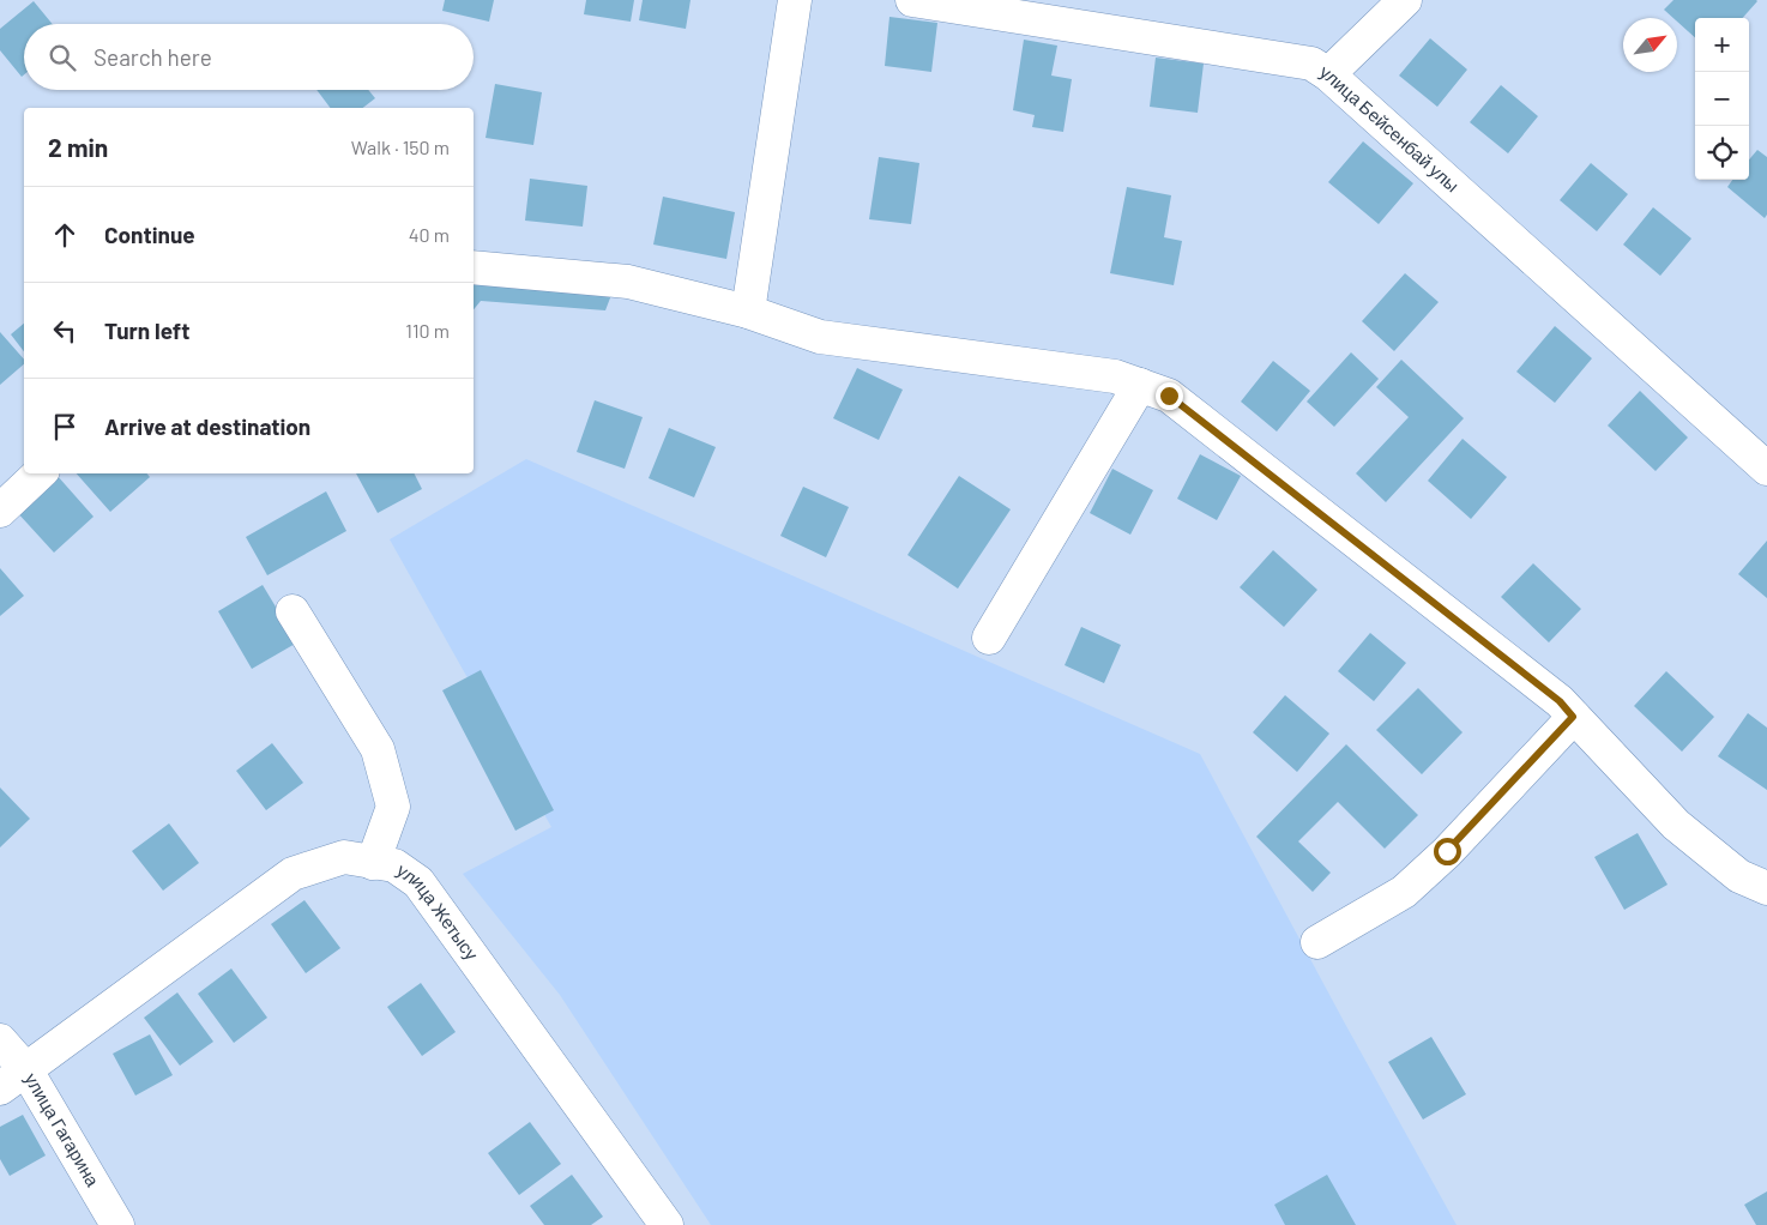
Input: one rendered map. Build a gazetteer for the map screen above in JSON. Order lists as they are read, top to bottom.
{
  "streets": {
    "street": ["улица Бейсенбай улы", "улица Жетысу", "улица Гагарина"]
  },
  "crossings": [
    ["улица Жетысу", "улица Гагарина"]
  ],
  "north": "top right",
  "page": {
    "map_buttons": ["+", "−"],
    "search": "Search here",
    "heading": ["2 min", "Walk · 150 m"],
    "list": [
      ["Continue", "40 m"],
      ["Turn left", "110 m"],
      "Arrive at destination"
    ]
  }
}
